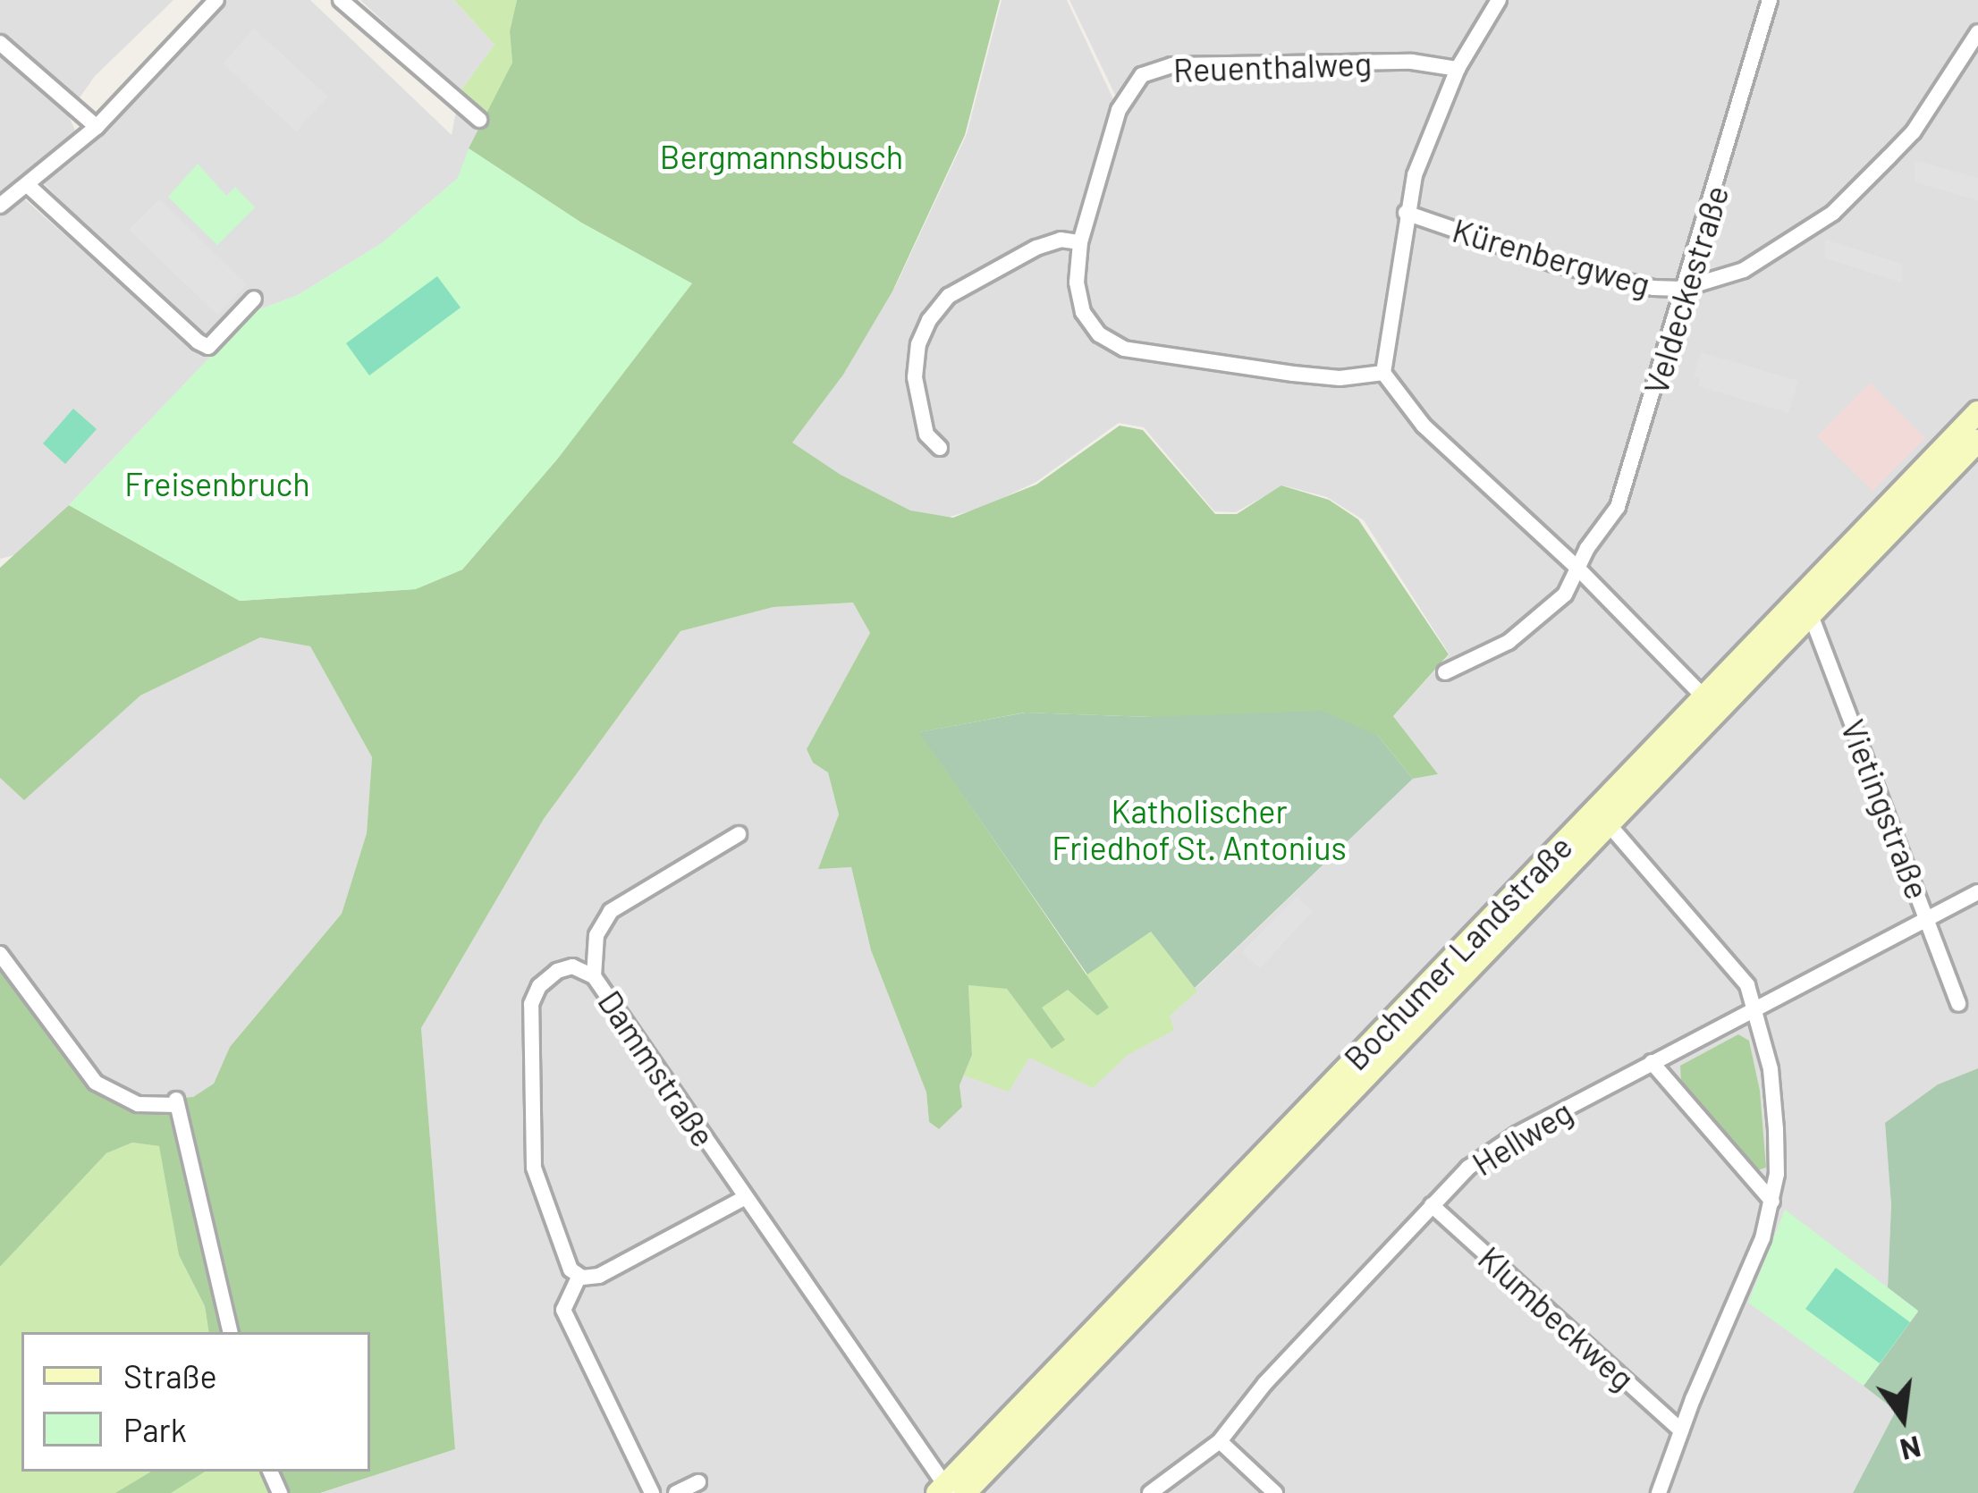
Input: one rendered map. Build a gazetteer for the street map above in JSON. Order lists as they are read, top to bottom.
{
  "streets": {
    "main road": ["Bochumer Landstraße"],
    "street": [
      "Reuenthalweg",
      "Kürenbergweg",
      "Veldeckestraße",
      "Vietingstraße",
      "Dammstraße",
      "Hellweg",
      "Klumbeckweg"
    ]
  },
  "crossings": [
    ["Kürenbergweg", "Veldeckestraße"],
    ["Vietingstraße", "Bochumer Landstraße"],
    ["Vietingstraße", "Hellweg"],
    ["Bochumer Landstraße", "Dammstraße"],
    ["Hellweg", "Klumbeckweg"]
  ],
  "parks": ["Bergmannsbusch", "Freisenbruch", "Katholischer Friedhof St. Antonius"],
  "legend": ["Straße", "Park"],
  "north": "bottom"
}
